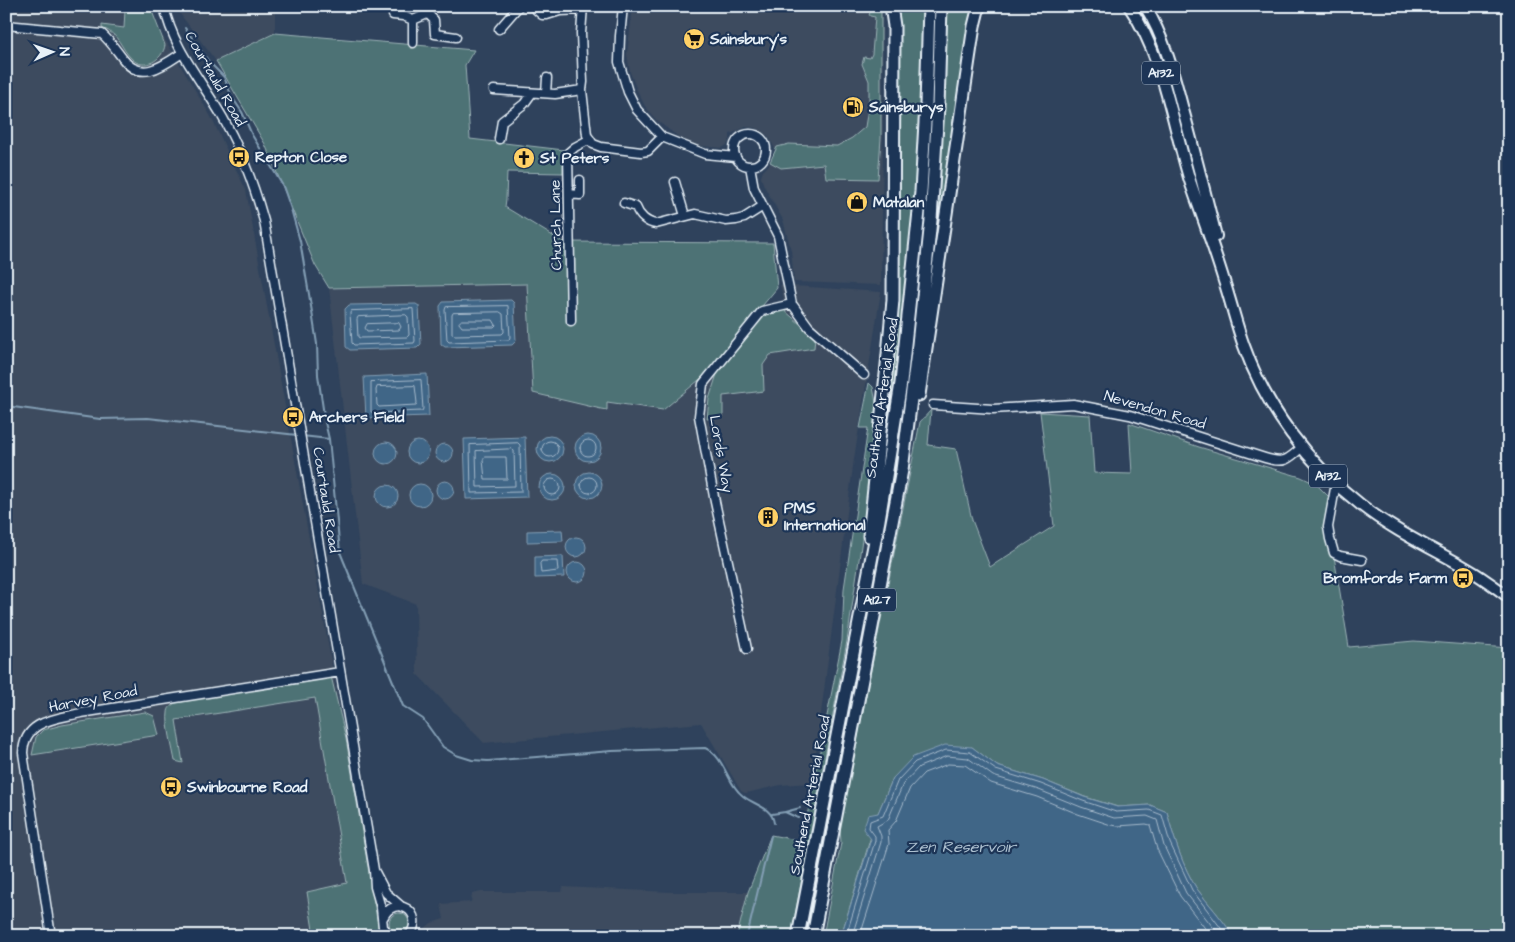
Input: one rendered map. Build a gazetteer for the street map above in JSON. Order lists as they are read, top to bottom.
{
  "streets": {
    "highway": ["Southend Arterial Road", "A127"],
    "main road": ["A132"],
    "street": [
      "Courtauld Road",
      "Church Lane",
      "Nevendon Road",
      "Lords Way",
      "Harvey Road"
    ]
  },
  "crossings": [
    ["A132", "Nevendon Road"],
    ["Courtauld Road", "Harvey Road"],
    ["Southend Arterial Road", "A127"]
  ],
  "water": ["Zen Reservoir"],
  "places": {
    "supermarket": ["Sainsbury's"],
    "fuel station": ["Sainsburys"],
    "bus stop": [
      "Repton Close",
      "Archers Field",
      "Bromfords Farm",
      "Swinbourne Road"
    ],
    "church": ["St Peters"],
    "shop": ["Matalan"],
    "building": ["PMS International"]
  },
  "north": "right"
}
